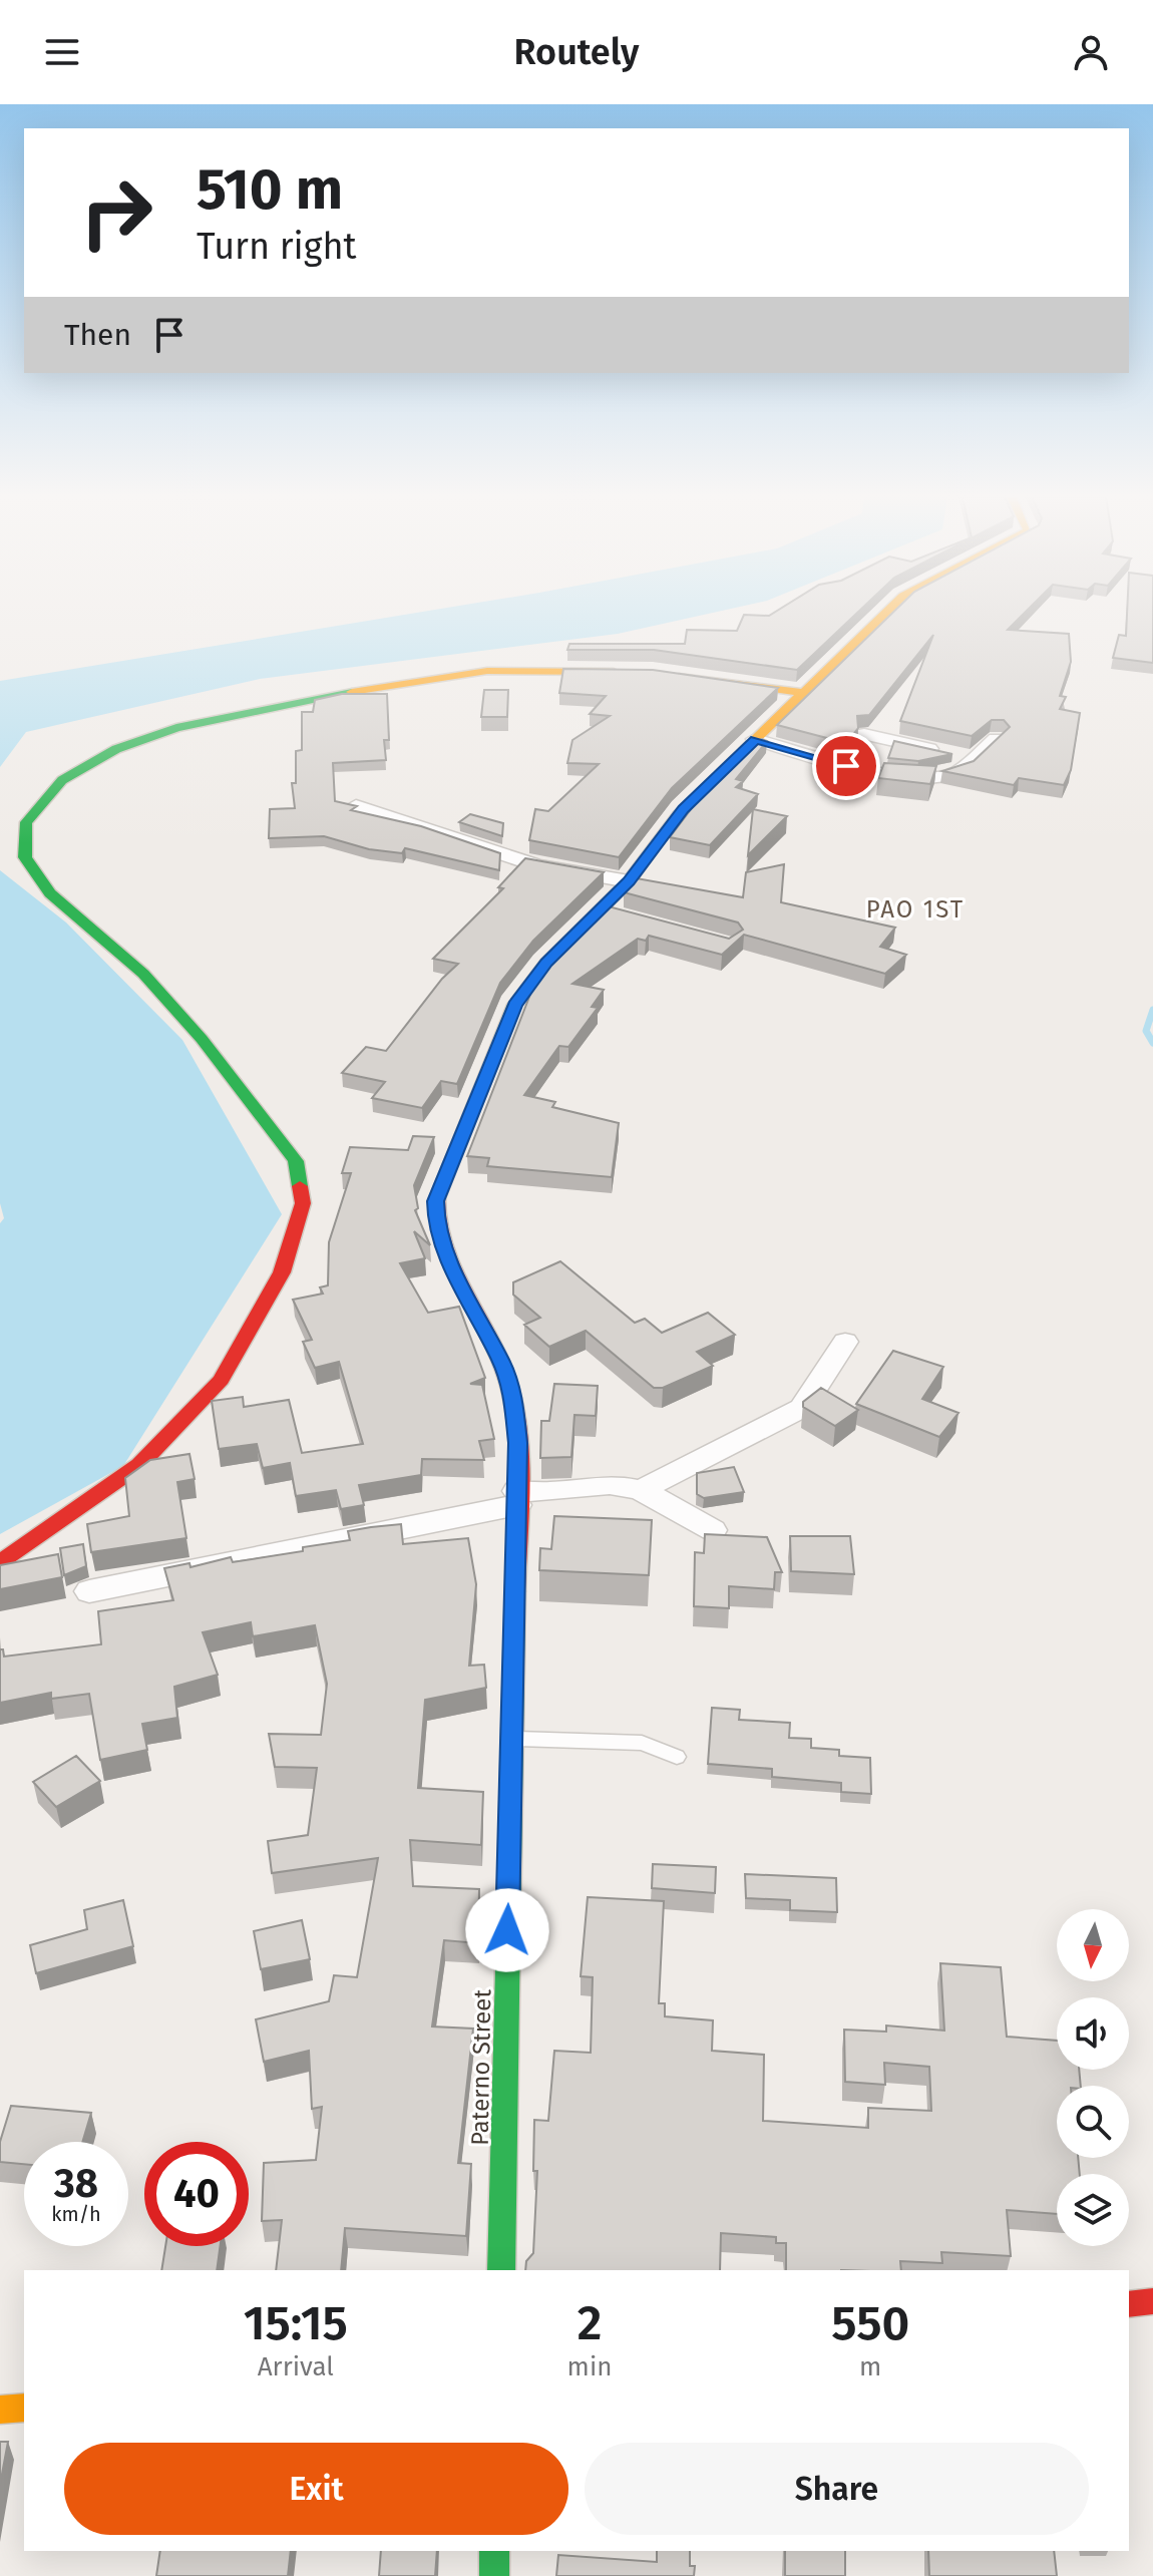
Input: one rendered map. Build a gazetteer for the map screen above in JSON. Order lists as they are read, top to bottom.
{
  "streets": {
    "street": ["Paterno Street"]
  },
  "districts": ["PAO 1ST"],
  "north": "bottom",
  "page": {
    "header": "Routely",
    "turn": ["510 m", "Turn right"],
    "then": "Then",
    "speed": "38 km/h",
    "limit": "40",
    "eta": [
      "15:15",
      "Arrival",
      "2",
      "min",
      "550",
      "m"
    ],
    "buttons": ["Exit", "Share"]
  }
}
